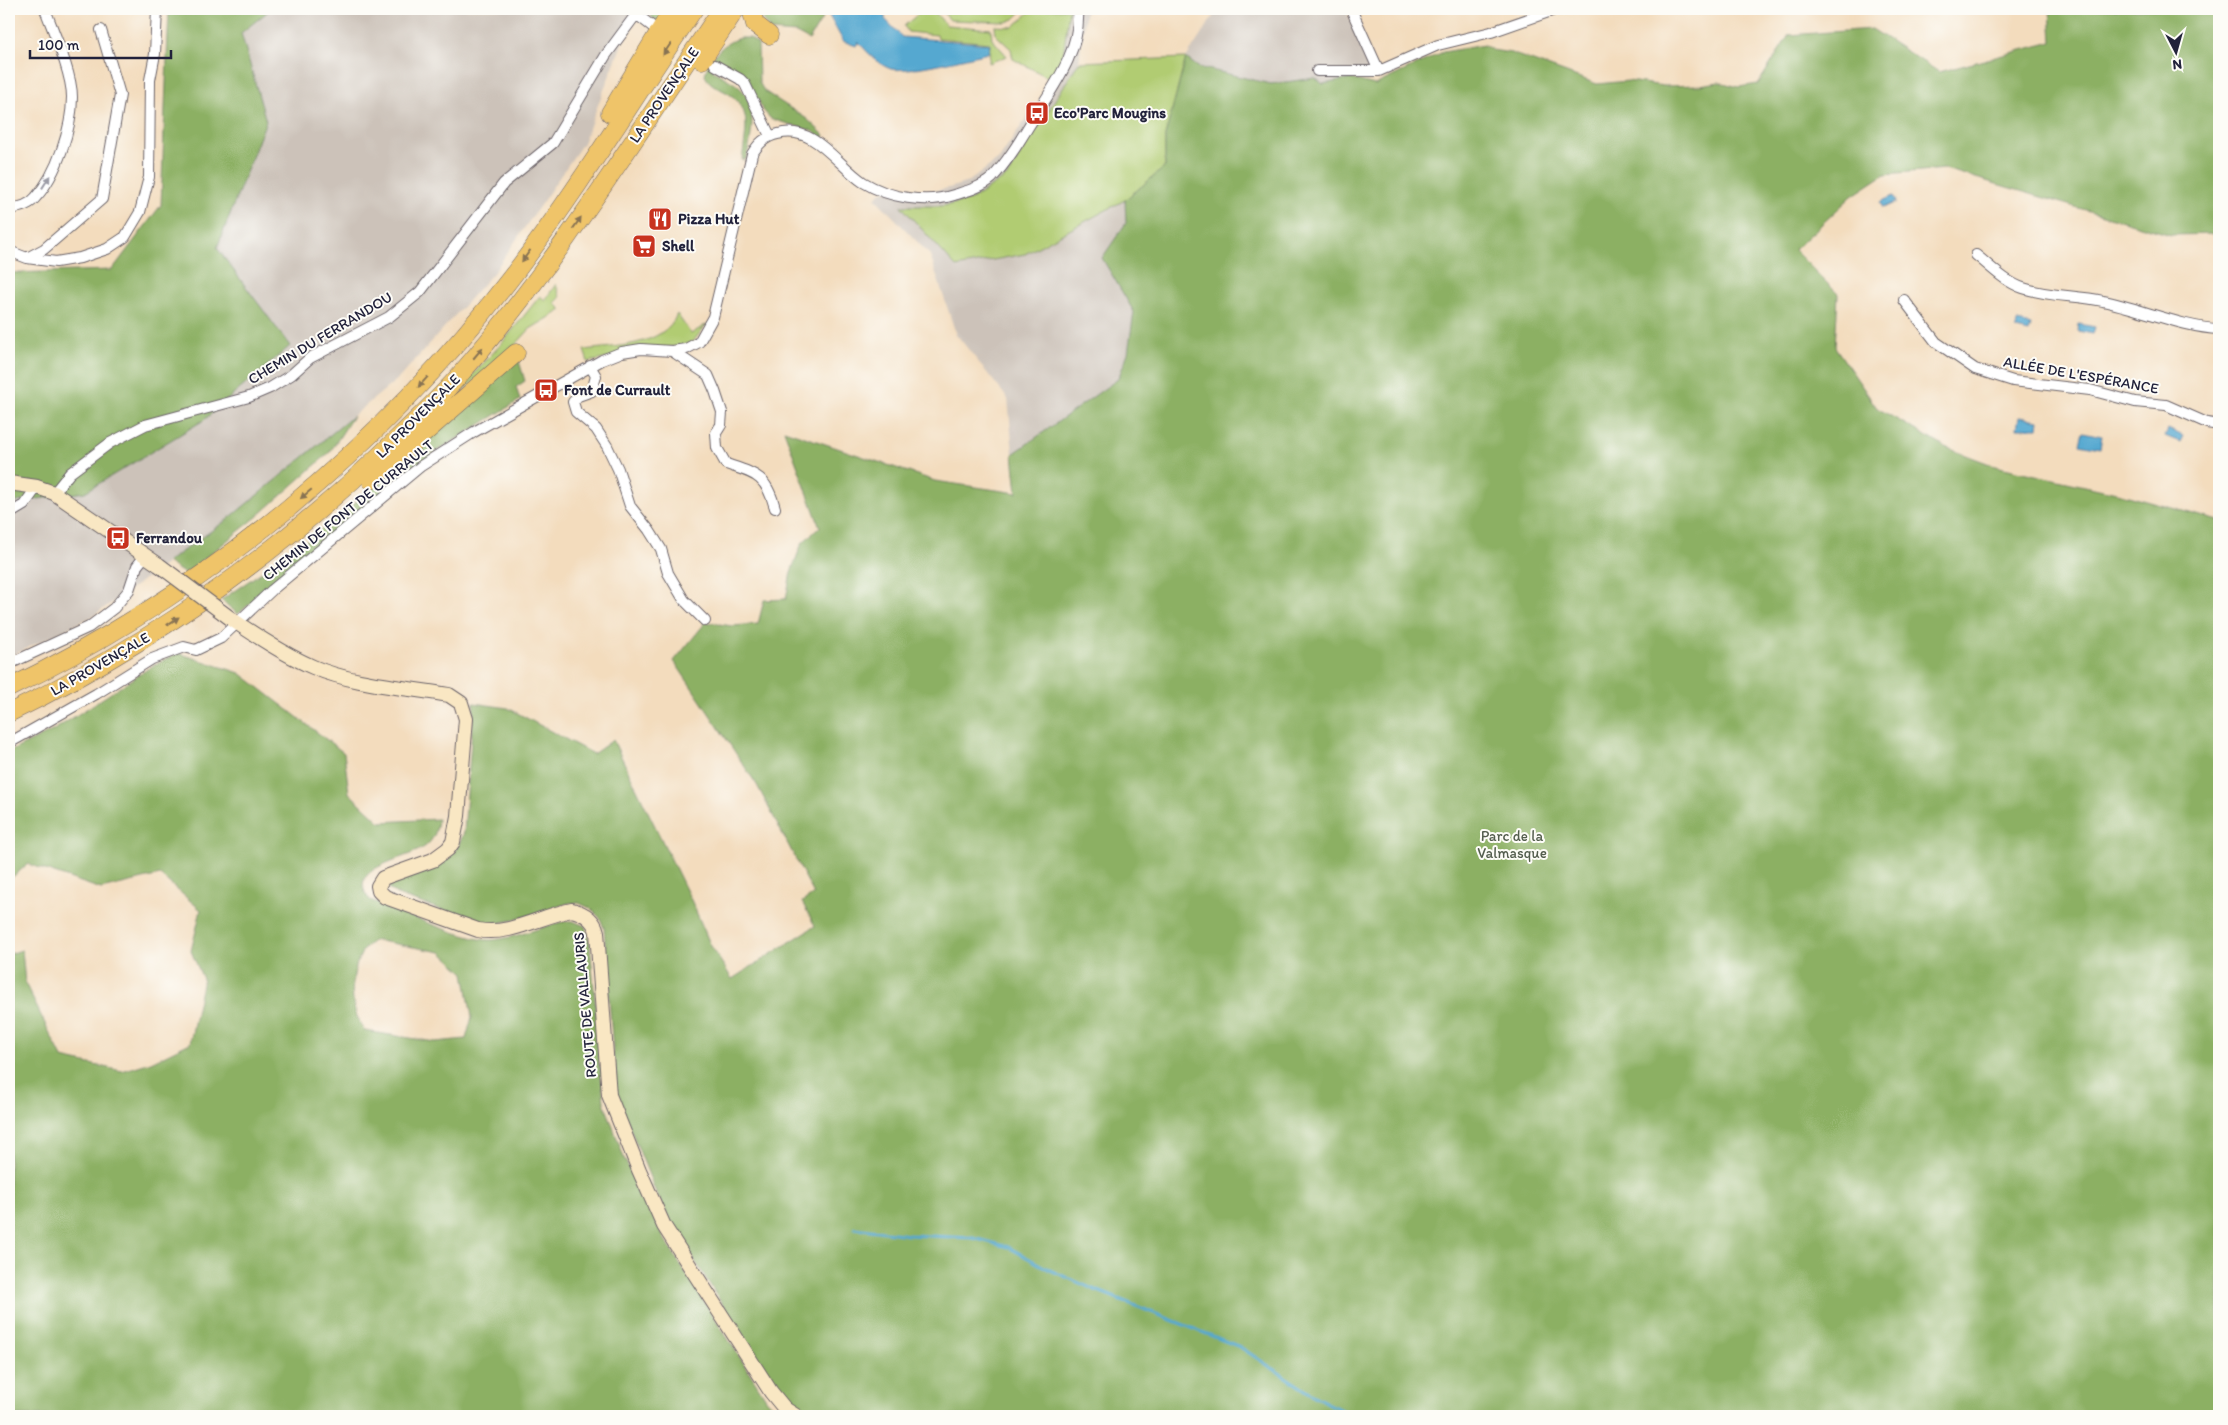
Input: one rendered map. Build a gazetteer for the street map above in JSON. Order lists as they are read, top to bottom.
{
  "streets": {
    "highway": ["LA PROVENÇALE"],
    "main road": ["ROUTE DE VALLAURIS"],
    "street": ["CHEMIN DU FERRANDOU", "ALLÉE DE L'ESPÉRANCE", "CHEMIN DE FONT DE CURRAULT"]
  },
  "crossings": [
    ["CHEMIN DU FERRANDOU", "ROUTE DE VALLAURIS"],
    ["CHEMIN DE FONT DE CURRAULT", "ROUTE DE VALLAURIS"]
  ],
  "parks": ["Parc de la Valmasque"],
  "places": {
    "bus stop": ["Eco'Parc Mougins", "Font de Currault", "Ferrandou"],
    "restaurant": ["Pizza Hut"],
    "supermarket": ["Shell"]
  },
  "scale_bar": "100 m",
  "north": "bottom"
}
